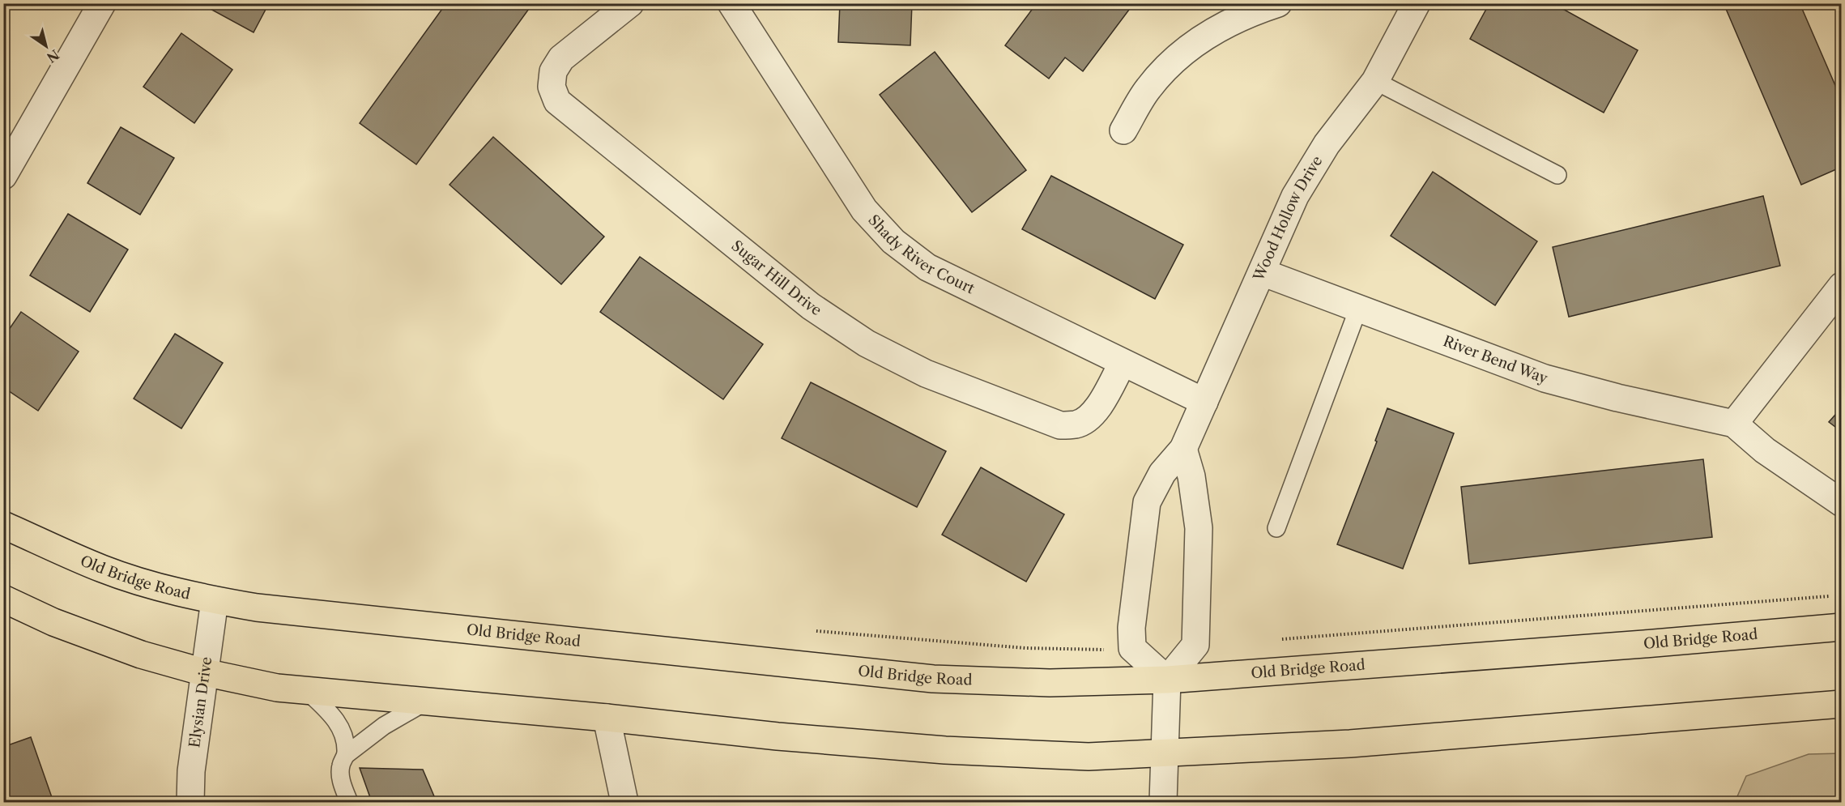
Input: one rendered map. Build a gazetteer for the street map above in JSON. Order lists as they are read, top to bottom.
{
  "streets": {
    "main road": ["Old Bridge Road"],
    "street": [
      "Wood Hollow Drive",
      "Shady River Court",
      "Sugar Hill Drive",
      "River Bend Way",
      "Elysian Drive"
    ]
  },
  "crossings": [
    ["Wood Hollow Drive", "Shady River Court"],
    ["Wood Hollow Drive", "River Bend Way"],
    ["Wood Hollow Drive", "Old Bridge Road"],
    ["Shady River Court", "Sugar Hill Drive"],
    ["Old Bridge Road", "Elysian Drive"]
  ],
  "north": "bottom right"
}
